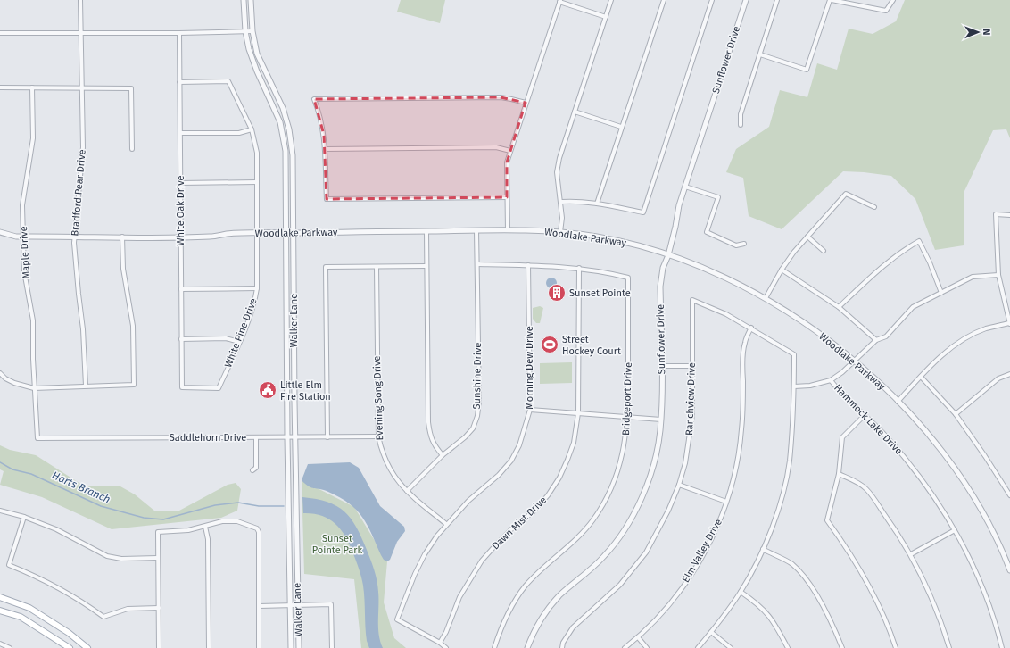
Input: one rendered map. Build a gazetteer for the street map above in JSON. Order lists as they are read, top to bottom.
{
  "streets": {
    "street": [
      "Sunflower Drive",
      "Bradford Pear Drive",
      "White Oak Drive",
      "Woodlake Parkway",
      "Maple Drive",
      "Walker Lane",
      "White Pine Drive",
      "Morning Dew Drive",
      "Sunshine Drive",
      "Evening Song Drive",
      "Bridgeport Drive",
      "Ranchview Drive",
      "Hammock Lake Drive",
      "Saddlehorn Drive",
      "Dawn Mist Drive",
      "Elm Valley Drive"
    ]
  },
  "crossings": [
    ["Sunflower Drive", "Woodlake Parkway"],
    ["Bradford Pear Drive", "Woodlake Parkway"],
    ["White Oak Drive", "Woodlake Parkway"],
    ["White Oak Drive", "White Pine Drive"],
    ["Woodlake Parkway", "Maple Drive"],
    ["Woodlake Parkway", "Walker Lane"],
    ["Woodlake Parkway", "White Pine Drive"],
    ["Woodlake Parkway", "Sunshine Drive"],
    ["Maple Drive", "Saddlehorn Drive"],
    ["Walker Lane", "Saddlehorn Drive"],
    ["Morning Dew Drive", "Evening Song Drive"],
    ["Morning Dew Drive", "Dawn Mist Drive"],
    ["Sunshine Drive", "Evening Song Drive"],
    ["Evening Song Drive", "Saddlehorn Drive"],
    ["Bridgeport Drive", "Dawn Mist Drive"],
    ["Ranchview Drive", "Elm Valley Drive"]
  ],
  "water": ["Harts Branch"],
  "parks": ["Sunset Pointe Park"],
  "places": {
    "building": ["Sunset Pointe"],
    "sports": ["Street Hockey Court"],
    "public building": ["Little Elm Fire Station"]
  },
  "north": "right"
}
